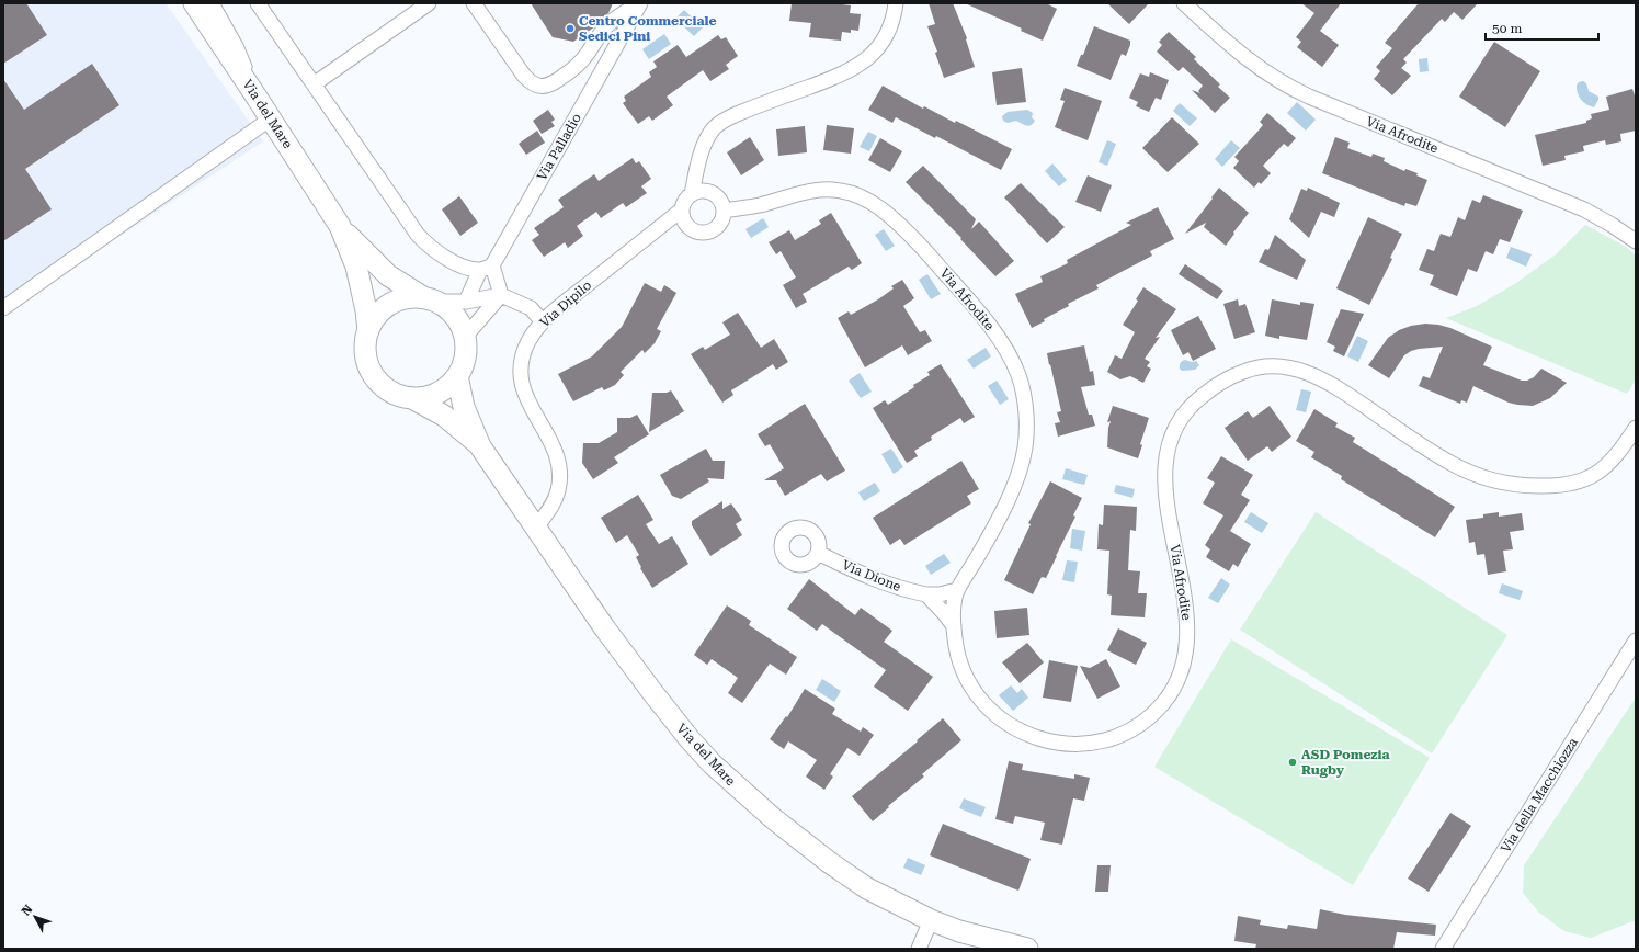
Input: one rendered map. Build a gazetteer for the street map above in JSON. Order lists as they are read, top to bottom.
{
  "streets": {
    "main road": ["Via del Mare"],
    "street": [
      "Via Afrodite",
      "Via Palladio",
      "Via Dipilo",
      "Via Dione",
      "Via della Macchiozza"
    ]
  },
  "crossings": [
    ["Via del Mare", "Via Dipilo"],
    ["Via Afrodite", "Via Dipilo"],
    ["Via Afrodite", "Via Dione"]
  ],
  "places": ["Centro Commerciale Sedici Pini", "ASD Pomezia Rugby"],
  "scale_bar": "50 m",
  "north": "top left"
}
